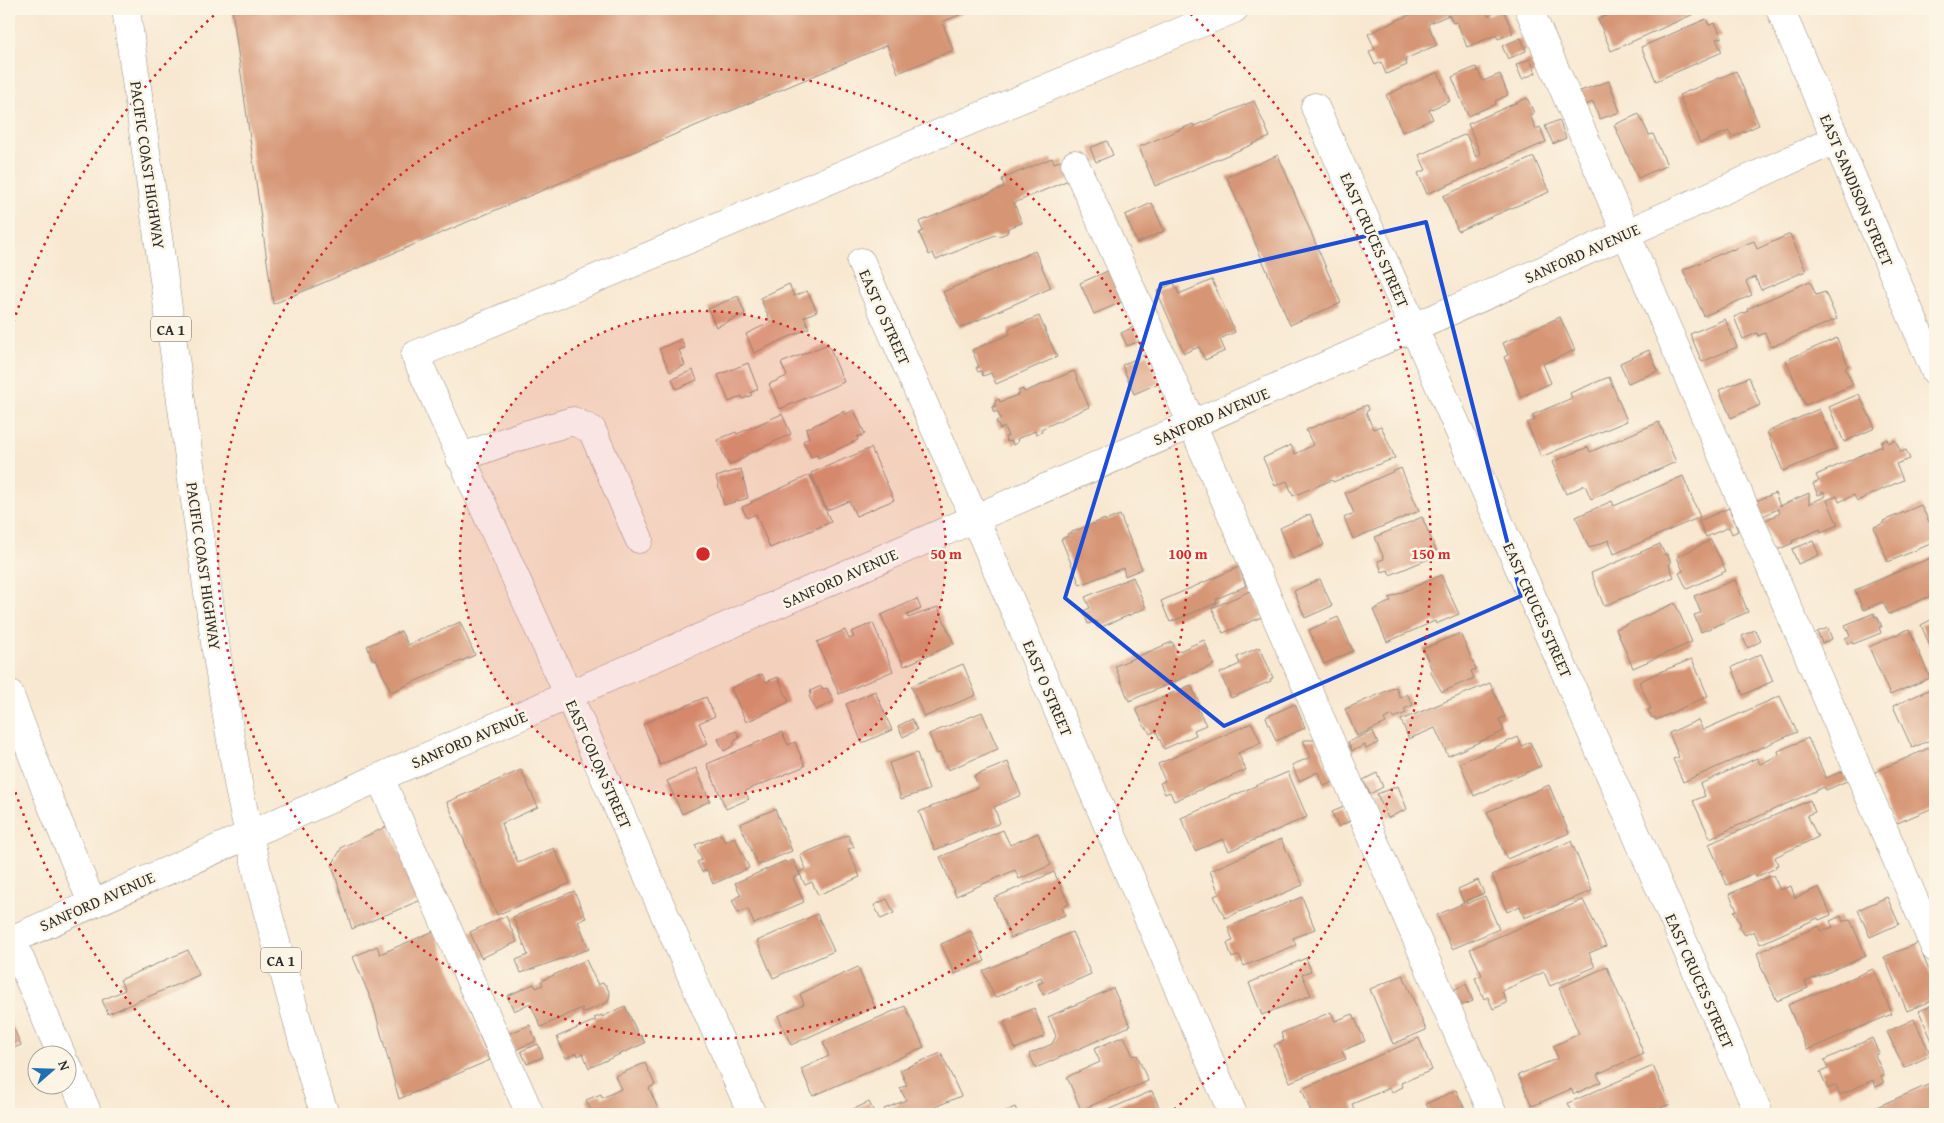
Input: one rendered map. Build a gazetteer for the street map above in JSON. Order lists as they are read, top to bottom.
{
  "streets": {
    "main road": [
      "PACIFIC COAST HIGHWAY",
      "EAST SANDISON STREET",
      "EAST CRUCES STREET",
      "SANFORD AVENUE",
      "EAST O STREET",
      "CA 1",
      "EAST COLON STREET"
    ]
  },
  "crossings": [
    ["PACIFIC COAST HIGHWAY", "SANFORD AVENUE"],
    ["EAST SANDISON STREET", "SANFORD AVENUE"],
    ["EAST CRUCES STREET", "SANFORD AVENUE"],
    ["SANFORD AVENUE", "EAST O STREET"],
    ["SANFORD AVENUE", "EAST COLON STREET"]
  ],
  "north": "right",
  "rings": ["50 m", "100 m", "150 m"]
}
